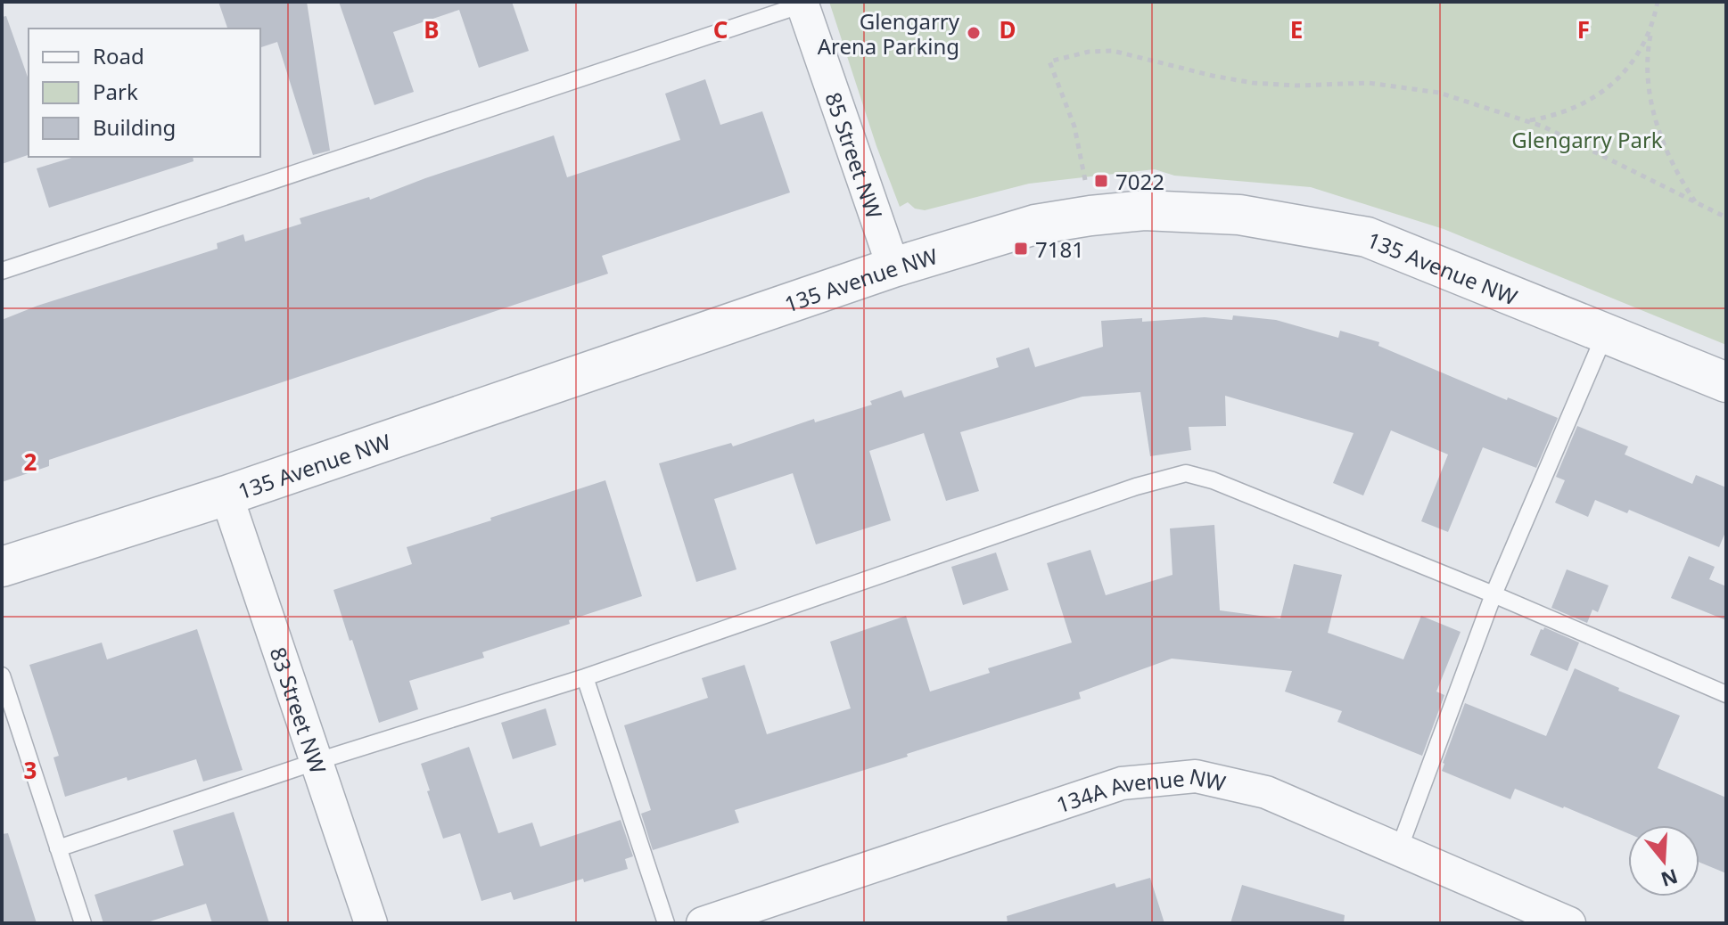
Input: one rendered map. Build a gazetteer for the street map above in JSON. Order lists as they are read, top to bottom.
{
  "streets": {
    "street": [
      "85 Street NW",
      "135 Avenue NW",
      "83 Street NW",
      "134A Avenue NW"
    ]
  },
  "crossings": [
    ["85 Street NW", "135 Avenue NW"],
    ["135 Avenue NW", "83 Street NW"]
  ],
  "parks": ["Glengarry Park"],
  "places": {
    "other": ["Glengarry Arena Parking"],
    "transit": ["7022", "7181"]
  },
  "legend": ["Road", "Park", "Building"],
  "north": "bottom",
  "grid": {
    "columns": [
      "B",
      "C",
      "D",
      "E",
      "F"
    ],
    "rows": ["2", "3"]
  }
}
